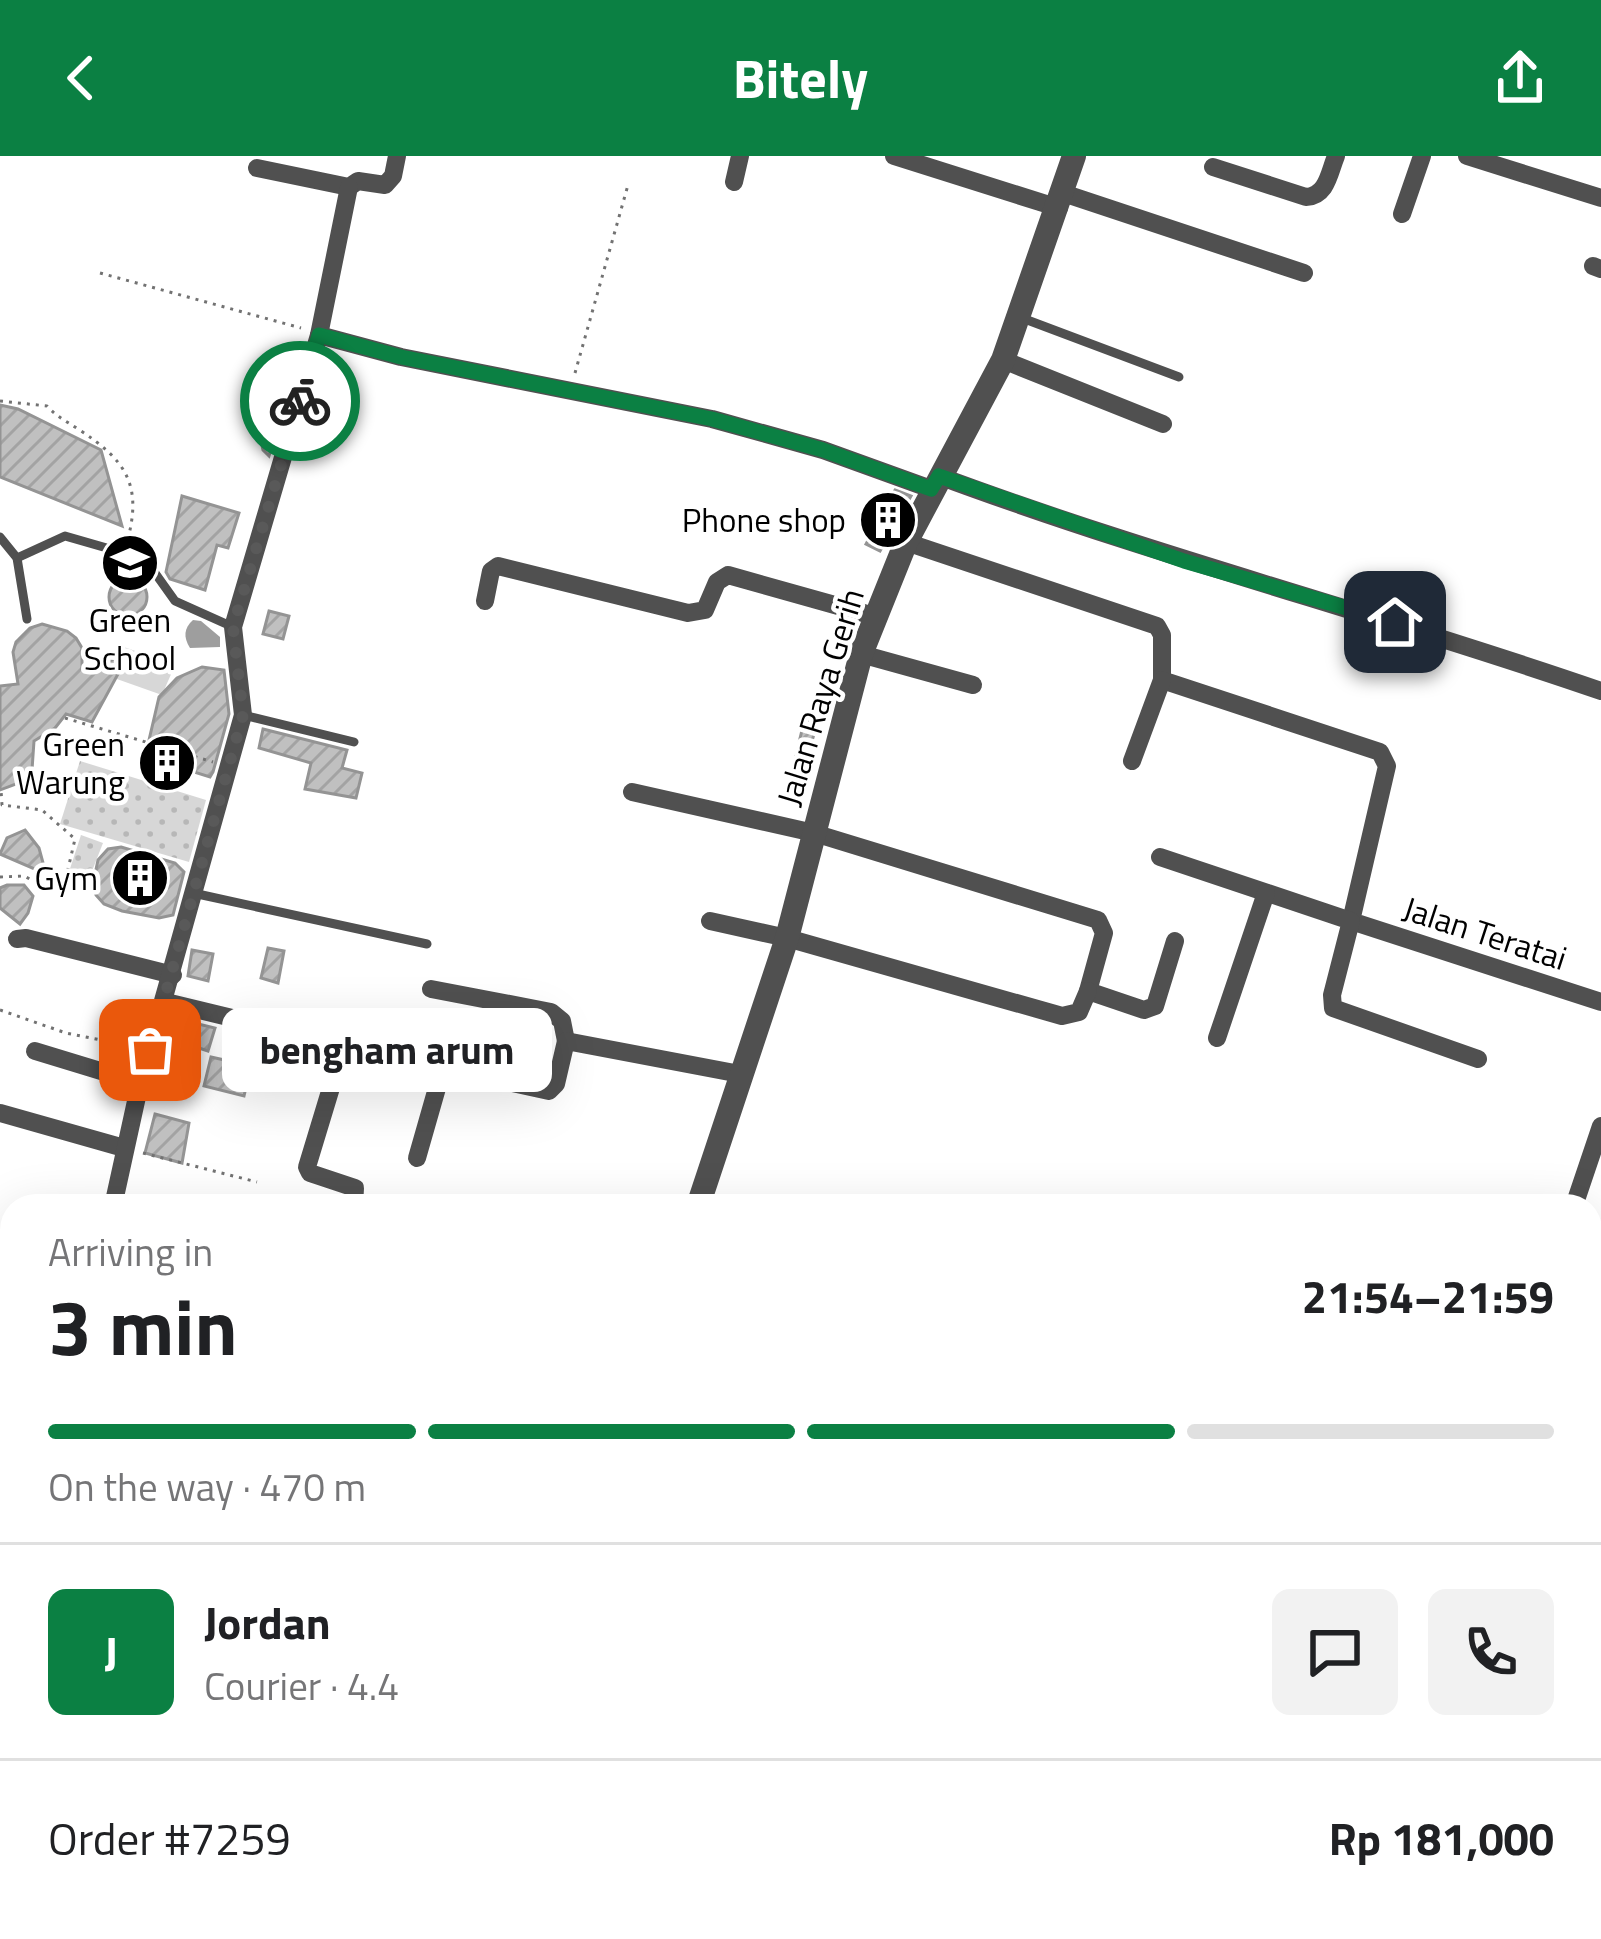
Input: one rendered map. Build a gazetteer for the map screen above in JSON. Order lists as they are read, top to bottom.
{
  "streets": {
    "street": ["Jalan Raya Gerih", "Jalan Teratai"]
  },
  "places": {
    "building": ["Phone shop", "Green Warung", "Gym"],
    "school or university": ["Green School"],
    "other": ["bengham arum"]
  },
  "page": {
    "header": "Bitely",
    "bubble": "bengham arum",
    "heading": ["3 min", "Arriving in", "21:54–21:59"],
    "panel": [
      "Jordan",
      "Courier · 4.4",
      "Order #7259",
      "Rp 181,000"
    ],
    "bar": "On the way · 470 m",
    "round": "J"
  }
}
